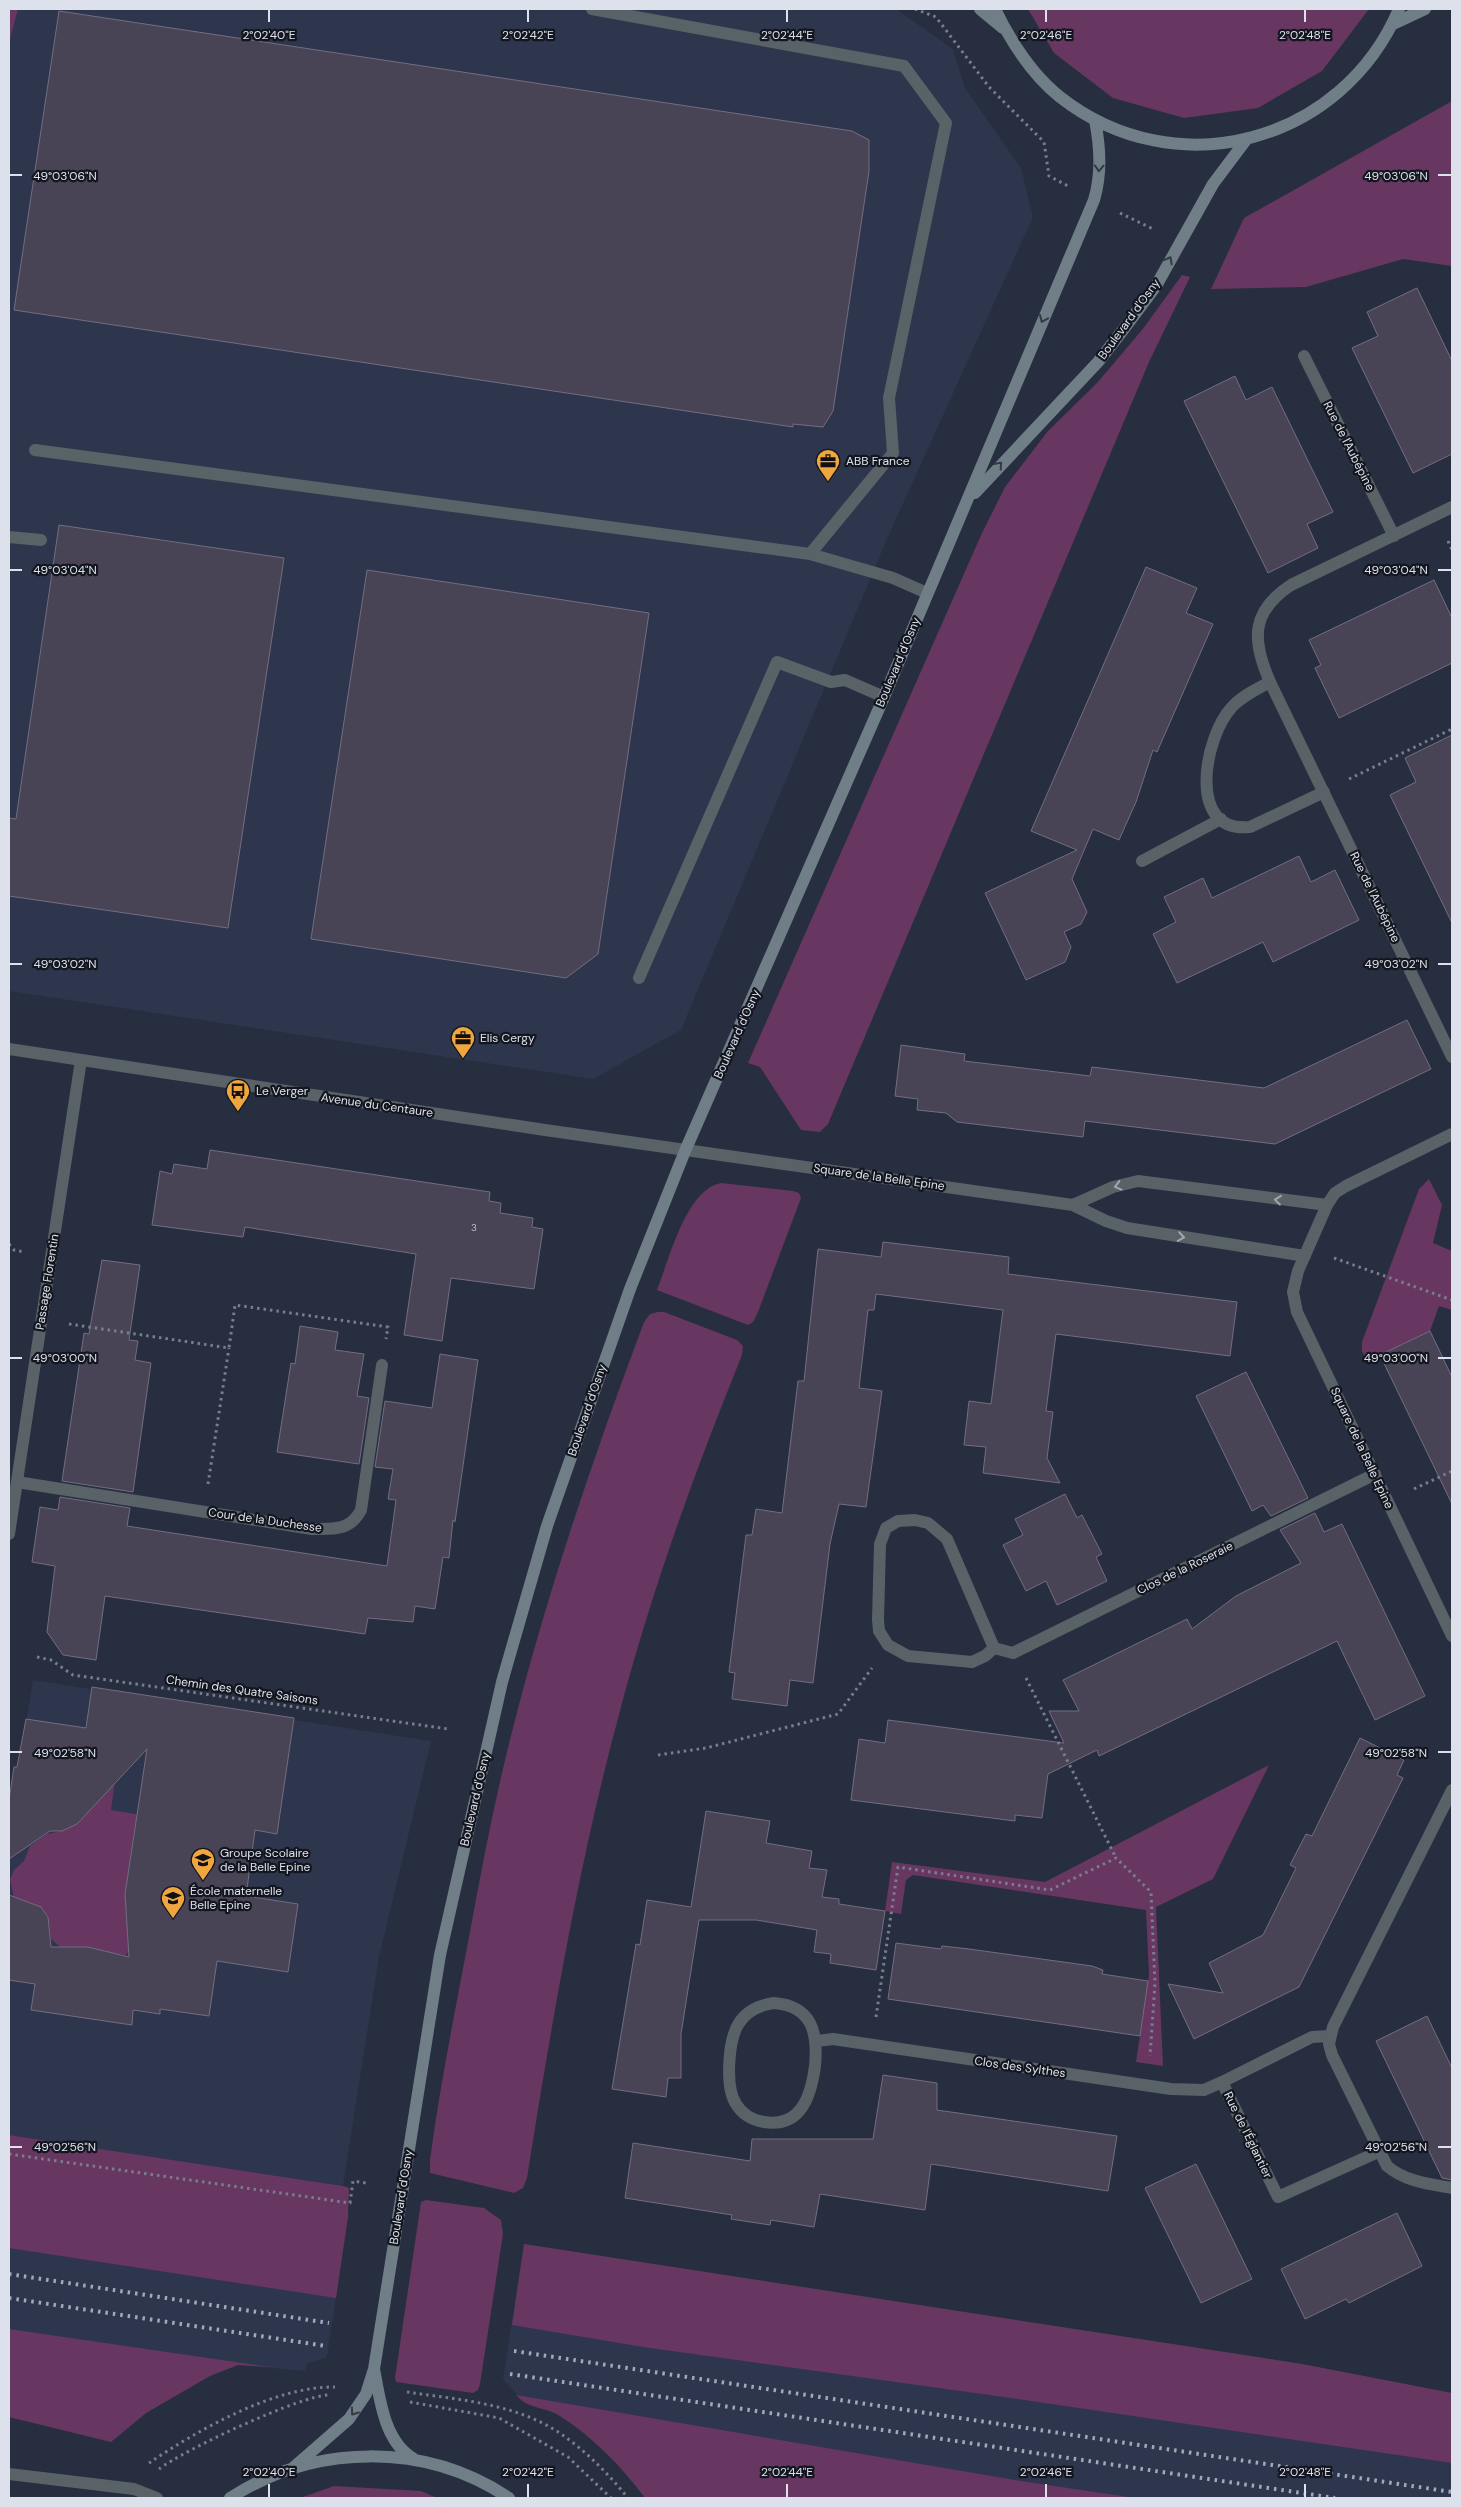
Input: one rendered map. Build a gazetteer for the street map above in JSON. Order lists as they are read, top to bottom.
{
  "streets": {
    "main road": ["Boulevard d'Osny"],
    "street": [
      "Rue de l'Aubépine",
      "Avenue du Centaure",
      "Square de la Belle Epine",
      "Passage Florentin",
      "Cour de la Duchesse",
      "Clos de la Roseraie",
      "Clos des Sylthes",
      "Rue de l'Églantier"
    ],
    "path": ["Chemin des Quatre Saisons"]
  },
  "crossings": [
    ["Boulevard d'Osny", "Avenue du Centaure"],
    ["Boulevard d'Osny", "Square de la Belle Epine"],
    ["Avenue du Centaure", "Square de la Belle Epine"],
    ["Avenue du Centaure", "Passage Florentin"],
    ["Square de la Belle Epine", "Clos de la Roseraie"],
    ["Passage Florentin", "Cour de la Duchesse"],
    ["Clos des Sylthes", "Rue de l'Églantier"]
  ],
  "places": {
    "office": ["ABB France", "Elis Cergy"],
    "bus stop": ["Le Verger"],
    "school or university": ["Groupe Scolaire de la Belle Epine", "École maternelle Belle Epine"]
  },
  "house_numbers": ["3"],
  "coordinates": [
    "2°02'40\"E",
    "2°02'42\"E",
    "2°02'44\"E",
    "2°02'46\"E",
    "2°02'48\"E",
    "49°03'06\"N",
    "49°03'04\"N",
    "49°03'02\"N",
    "49°03'00\"N",
    "49°02'58\"N",
    "49°02'56\"N"
  ]
}
